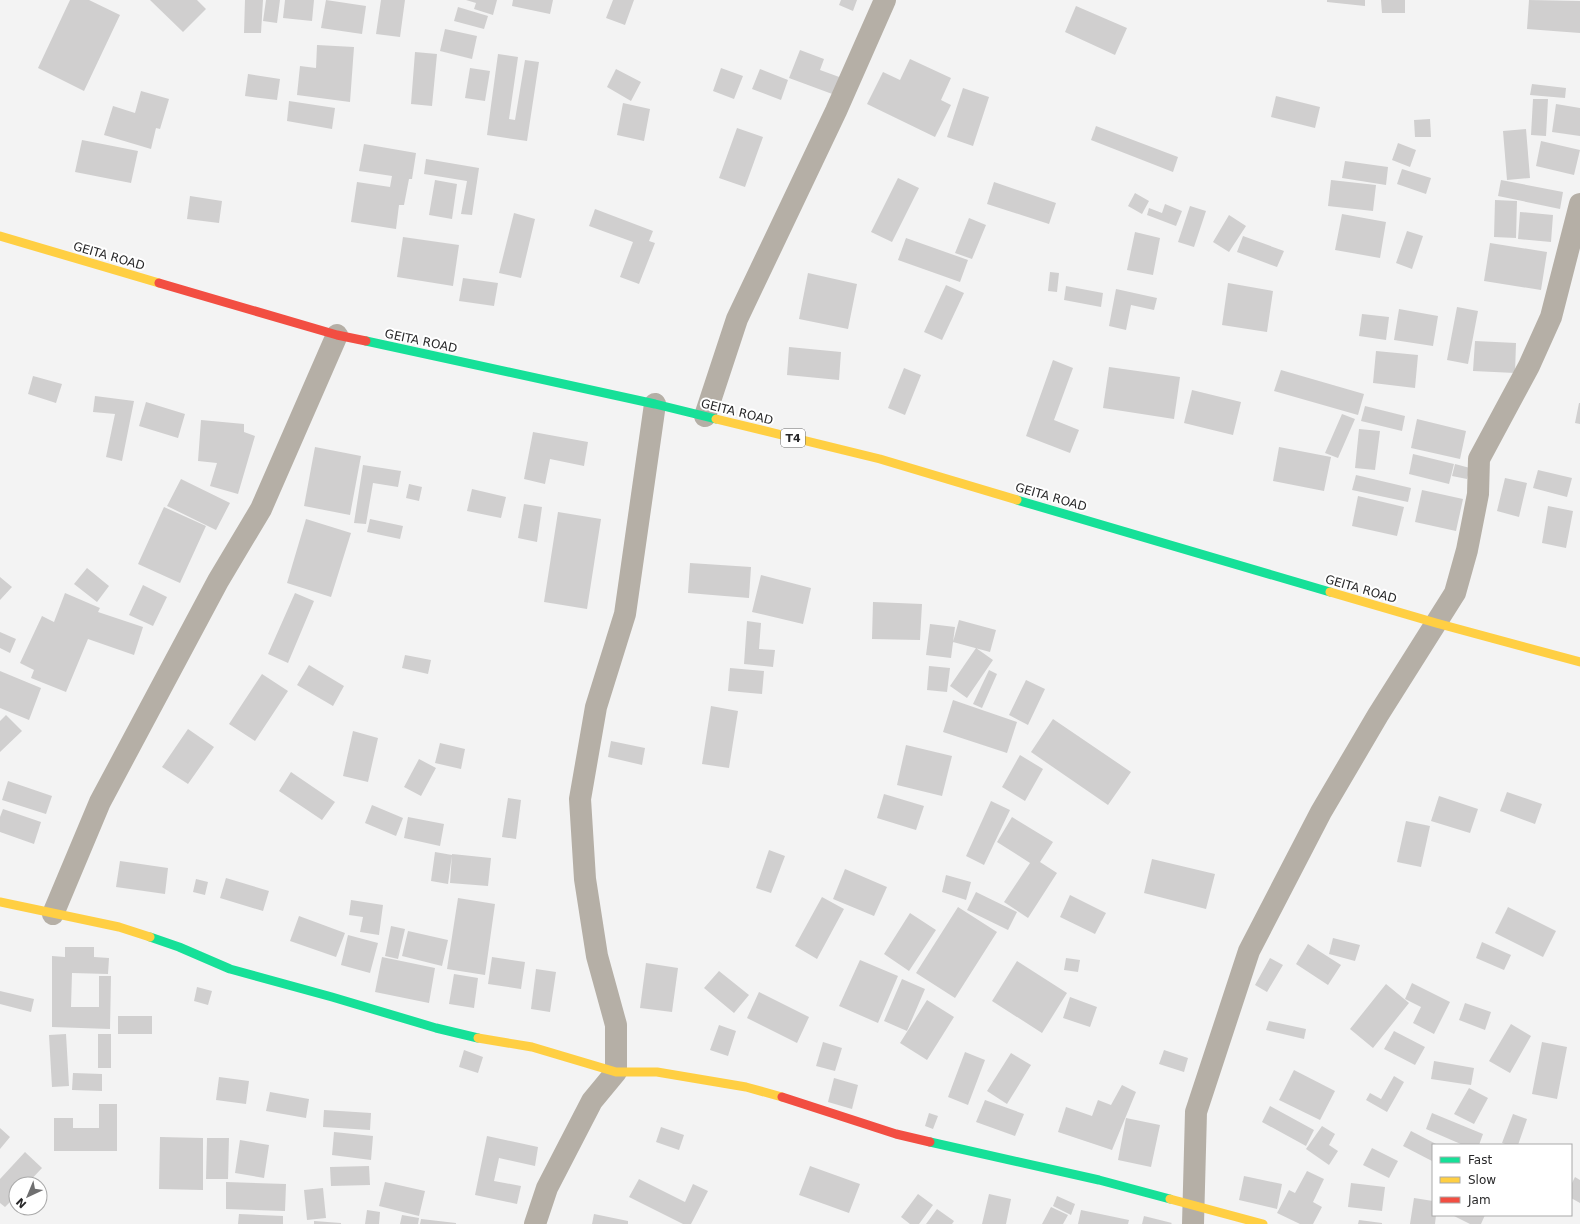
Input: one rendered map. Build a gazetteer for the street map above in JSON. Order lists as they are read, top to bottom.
{
  "streets": {
    "main road": ["GEITA ROAD", "T4"]
  },
  "legend": ["Fast", "Slow", "Jam"],
  "north": "bottom left"
}
